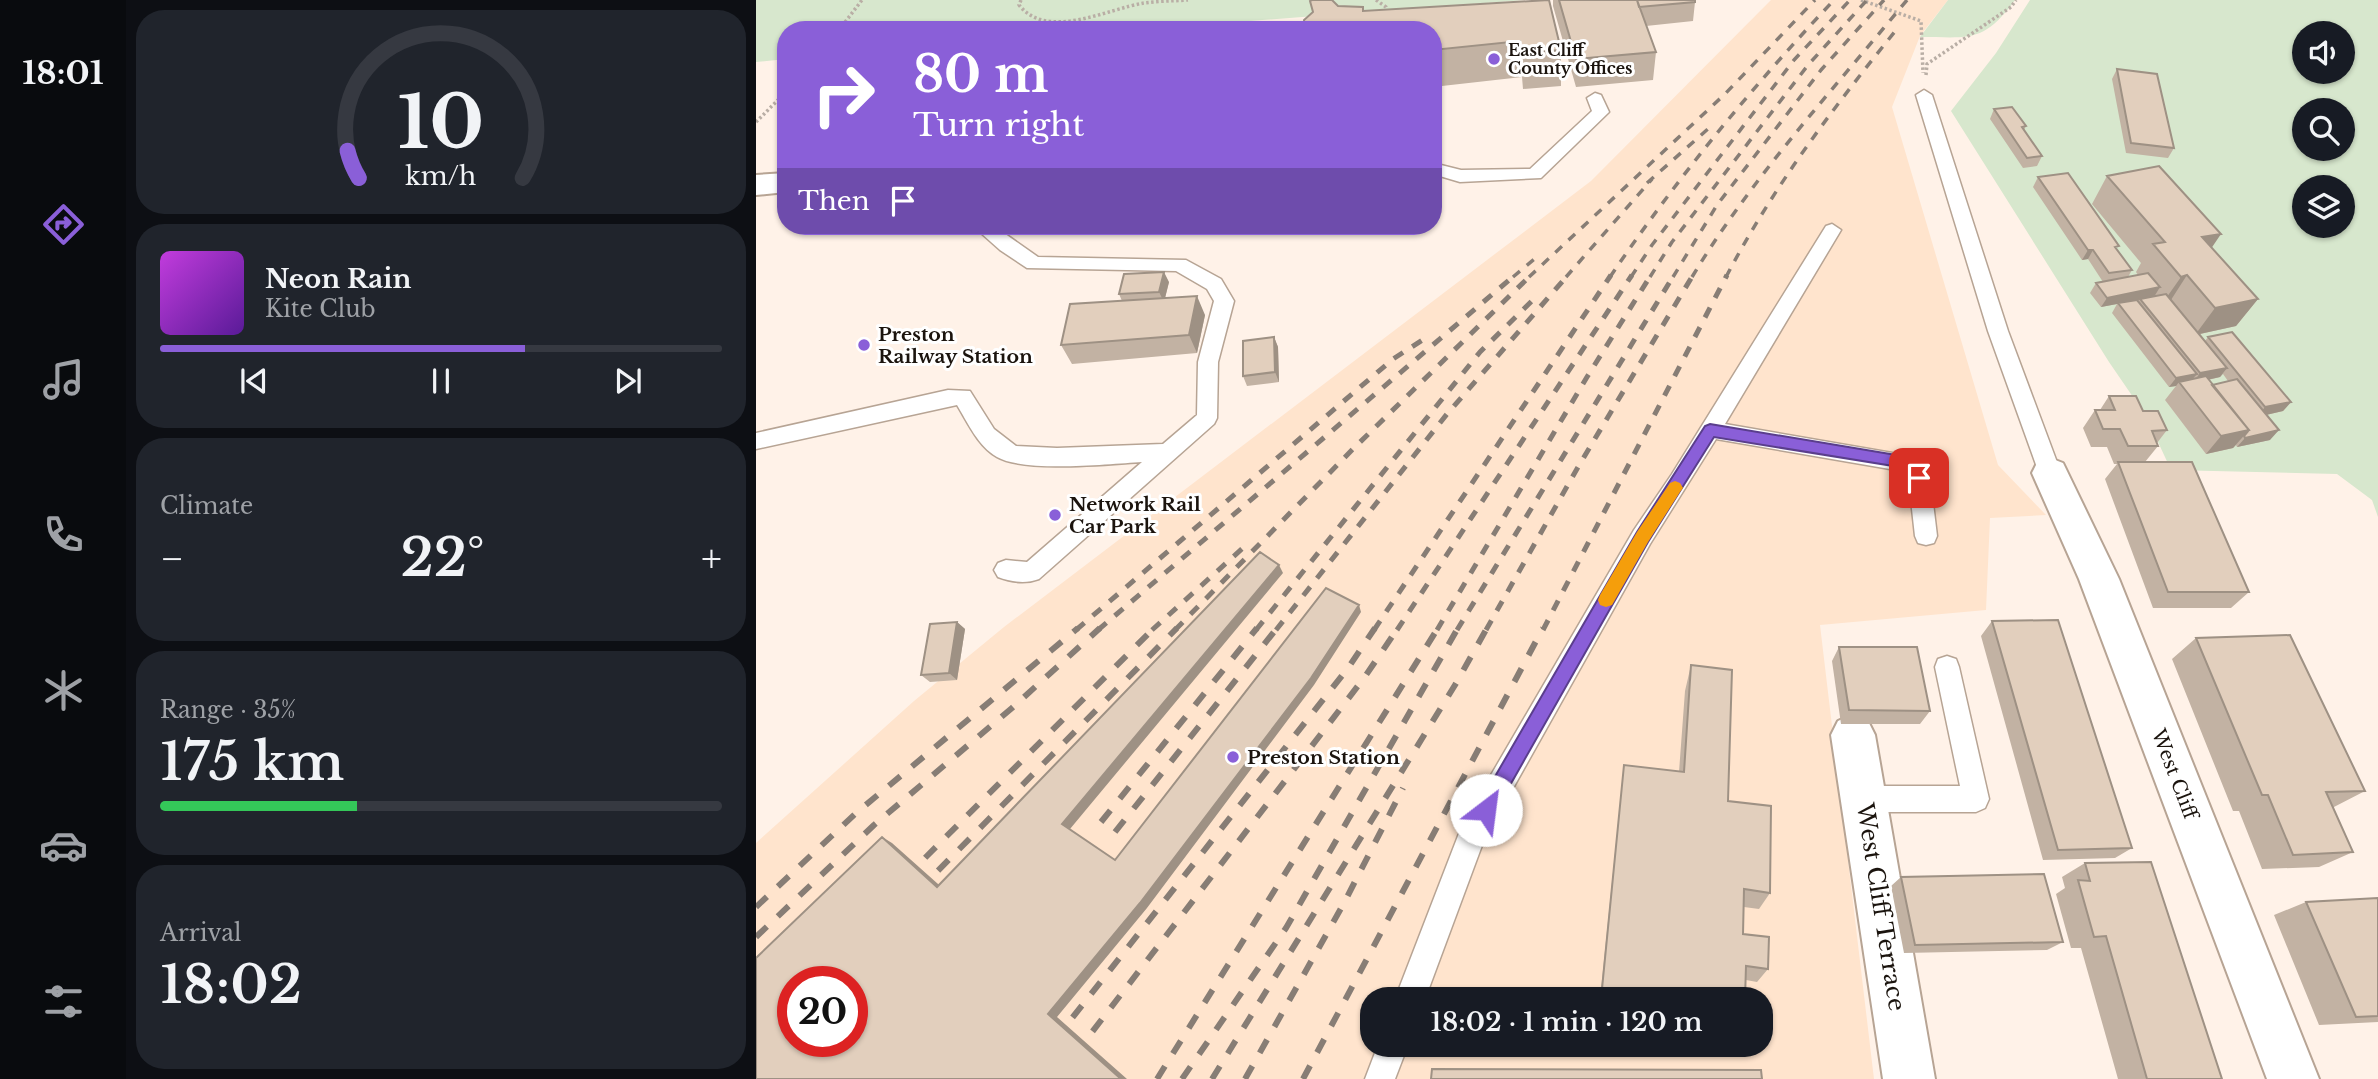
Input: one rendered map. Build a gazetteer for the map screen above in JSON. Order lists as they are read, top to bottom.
{
  "streets": {
    "street": ["West Cliff", "West Cliff Terrace"]
  },
  "places": [
    "East Cliff County Offices",
    "Preston Railway Station",
    "Network Rail Car Park",
    "Preston Station"
  ],
  "page": {
    "tabs": "18:01",
    "turn": ["80 m", "Turn right"],
    "then": "Then",
    "song": ["Neon Rain", "Kite Club"],
    "tile": [
      "Climate",
      ["Range · 35%", "175 km"],
      ["Arrival", "18:02"]
    ],
    "heat": ["−", "22°", "+"],
    "limit": "20",
    "trip": "18:02 · 1 min · 120 m",
    "gauge": ["10", "km/h"]
  }
}
